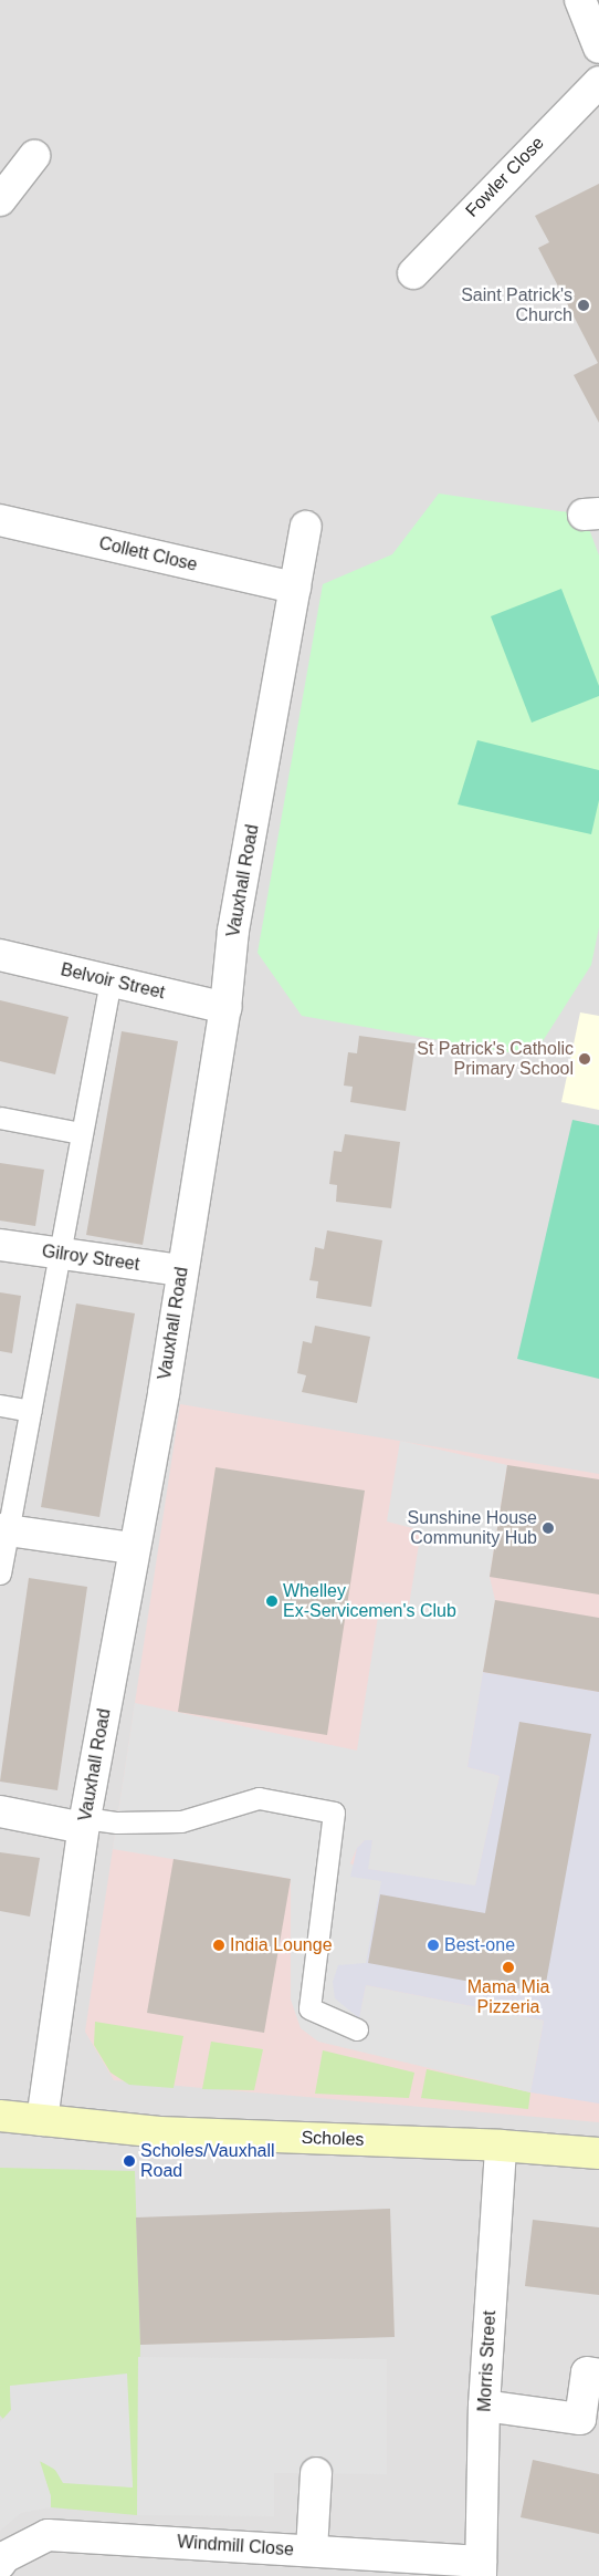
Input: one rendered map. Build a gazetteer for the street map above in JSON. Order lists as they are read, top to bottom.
{
  "streets": {
    "main road": ["Scholes"],
    "street": [
      "Fowler Close",
      "Collett Close",
      "Vauxhall Road",
      "Belvoir Street",
      "Gilroy Street",
      "Morris Street",
      "Windmill Close"
    ]
  },
  "crossings": [
    ["Collett Close", "Vauxhall Road"],
    ["Vauxhall Road", "Belvoir Street"],
    ["Vauxhall Road", "Gilroy Street"],
    ["Vauxhall Road", "Scholes"],
    ["Scholes", "Morris Street"],
    ["Morris Street", "Windmill Close"]
  ],
  "places": [
    "Saint Patrick's Church",
    "St Patrick's Catholic Primary School",
    "Sunshine House Community Hub",
    "Whelley Ex-Servicemen's Club",
    "India Lounge",
    "Best-one",
    "Mama Mia Pizzeria",
    "Scholes/Vauxhall Road"
  ]
}
